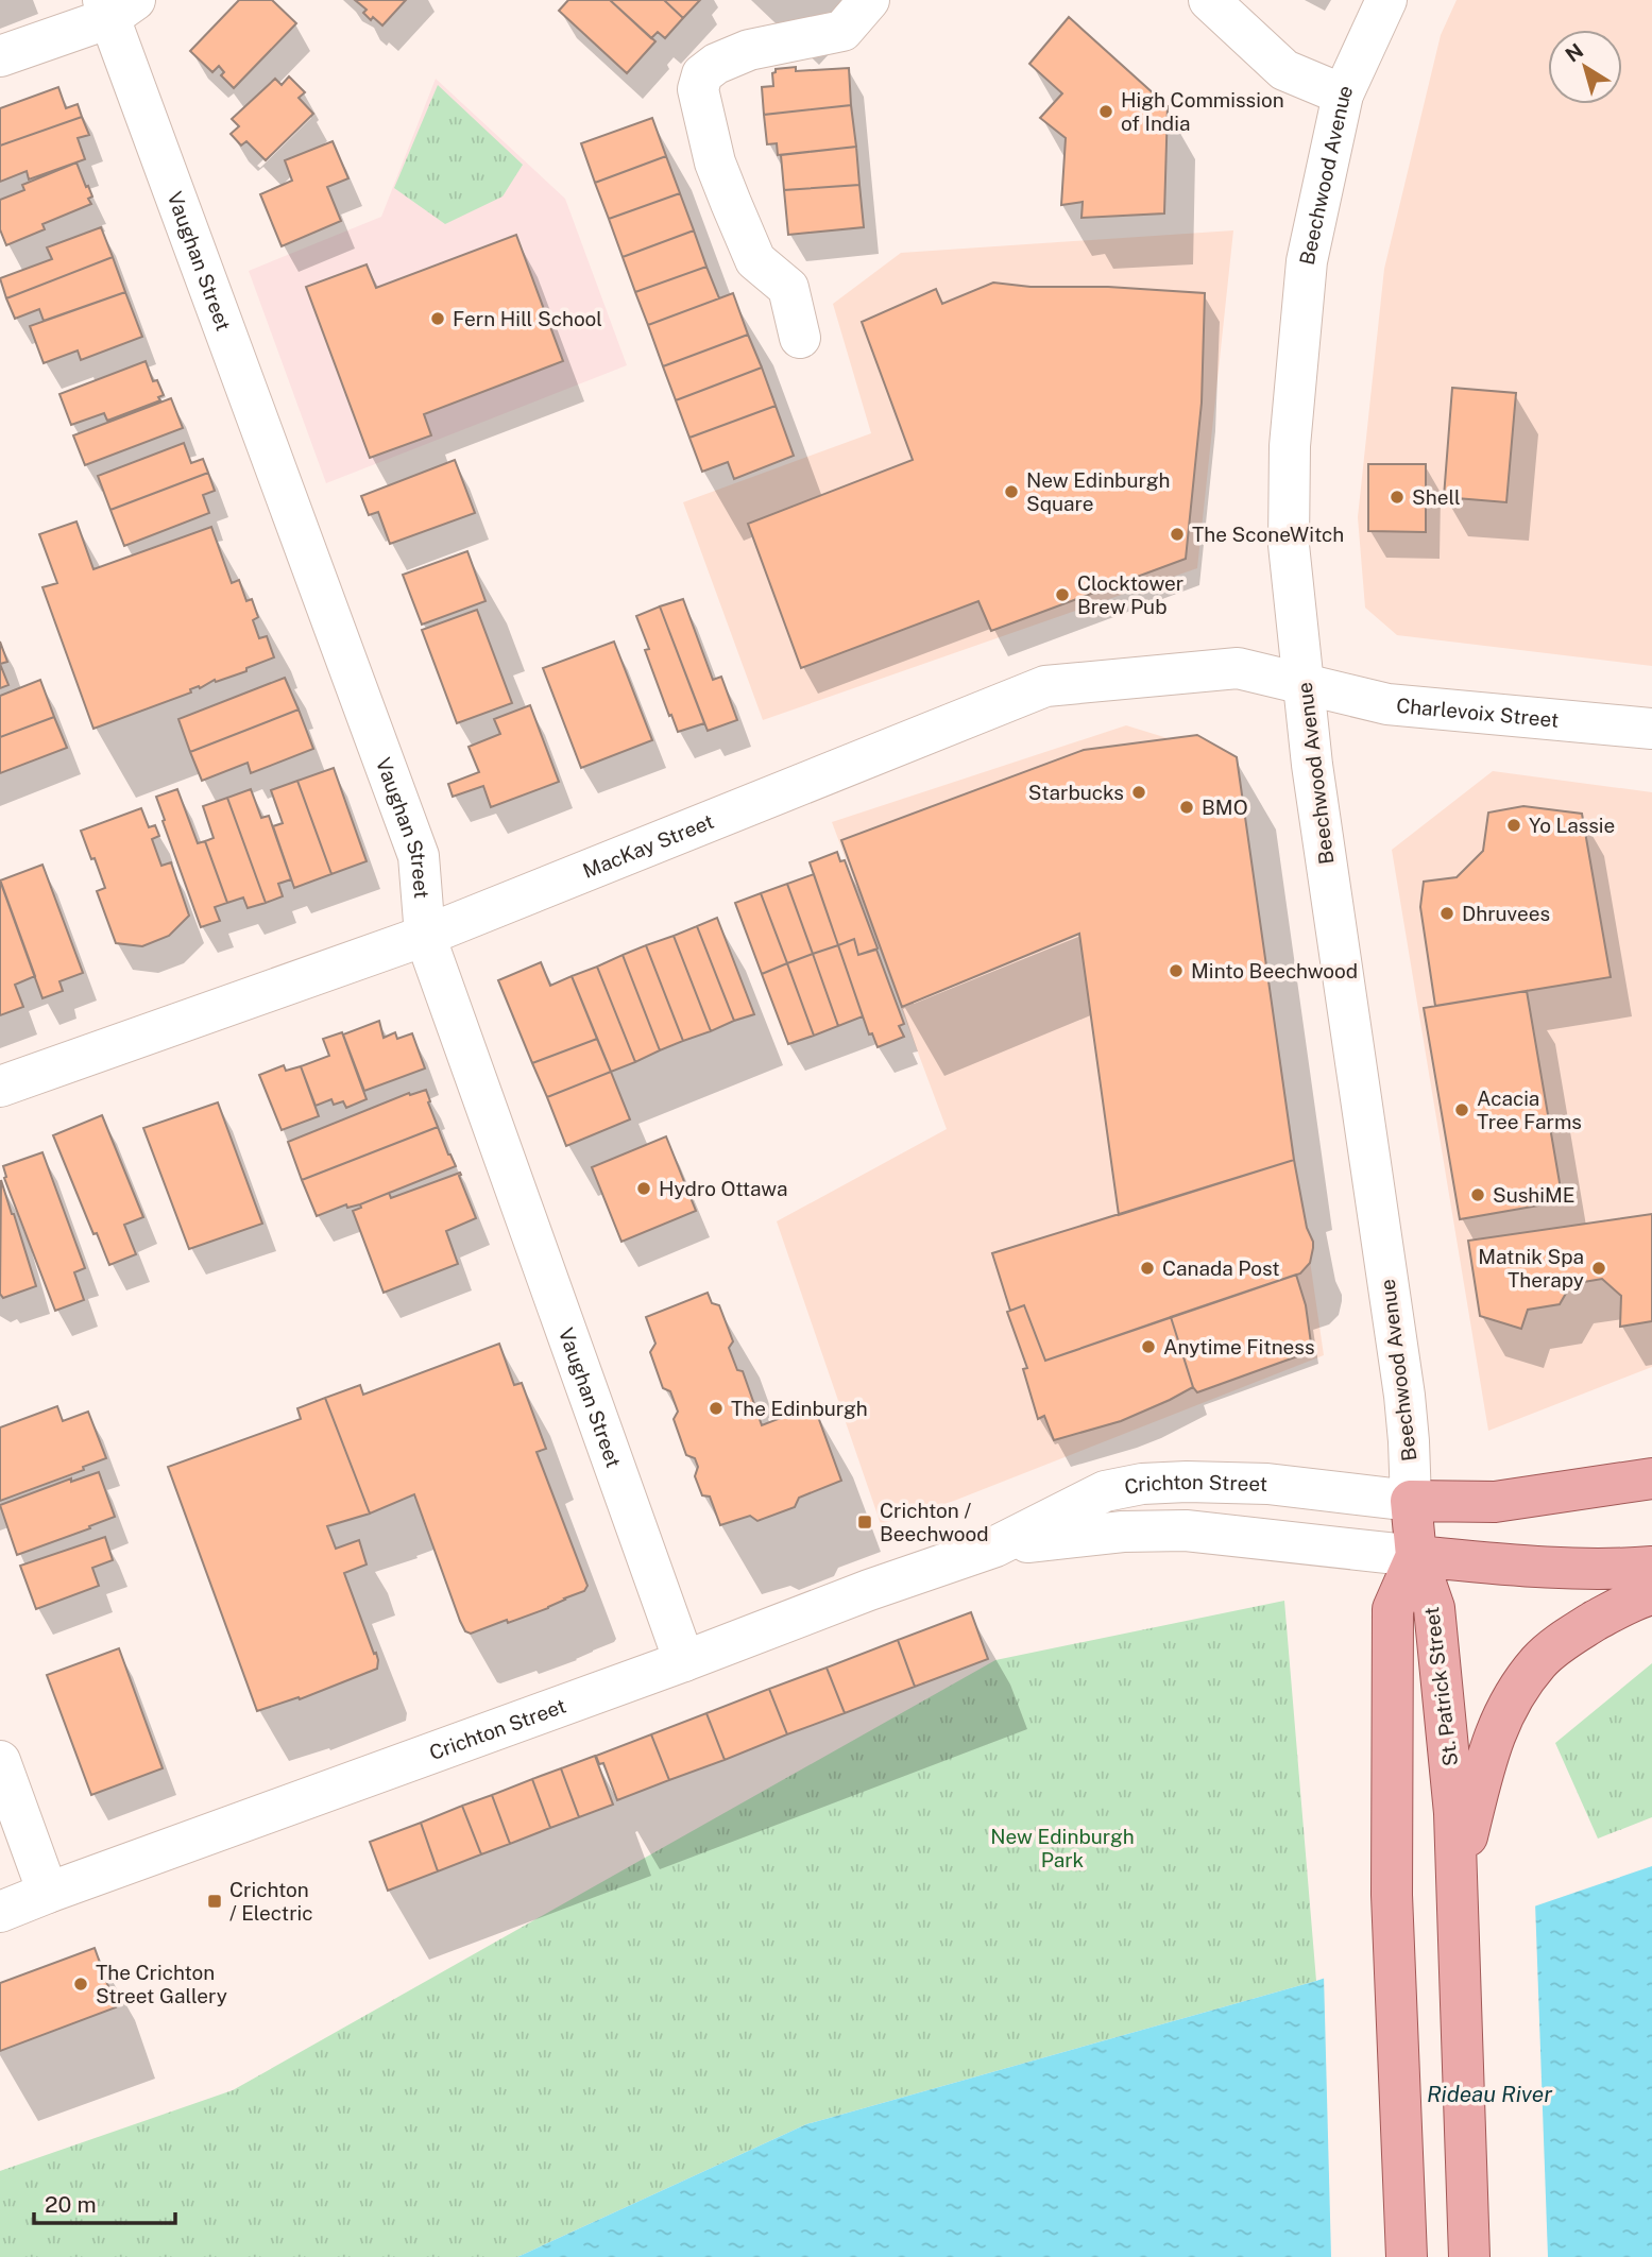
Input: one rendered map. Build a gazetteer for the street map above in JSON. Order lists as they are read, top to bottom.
{
  "streets": {
    "main road": ["Beechwood Avenue", "St. Patrick Street"],
    "street": [
      "Vaughan Street",
      "Charlevoix Street",
      "MacKay Street",
      "Crichton Street"
    ]
  },
  "crossings": [
    ["Beechwood Avenue", "Charlevoix Street"],
    ["Beechwood Avenue", "MacKay Street"],
    ["Beechwood Avenue", "Crichton Street"],
    ["Beechwood Avenue", "St. Patrick Street"],
    ["Vaughan Street", "MacKay Street"],
    ["Vaughan Street", "Crichton Street"],
    ["Charlevoix Street", "MacKay Street"],
    ["Crichton Street", "St. Patrick Street"]
  ],
  "water": ["Rideau River"],
  "parks": ["New Edinburgh Park"],
  "places": {
    "other": [
      "High Commission of India",
      "Fern Hill School",
      "New Edinburgh Square",
      "Shell",
      "The SconeWitch",
      "Clocktower Brew Pub",
      "Starbucks",
      "BMO",
      "Yo Lassie",
      "Dhruvees",
      "Minto Beechwood",
      "Acacia Tree Farms",
      "Hydro Ottawa",
      "SushiME",
      "Canada Post",
      "Matnik Spa Therapy",
      "Anytime Fitness",
      "The Edinburgh",
      "The Crichton Street Gallery"
    ],
    "transit": ["Crichton / Beechwood", "Crichton / Electric"]
  },
  "scale_bar": "20 m",
  "north": "top left"
}
